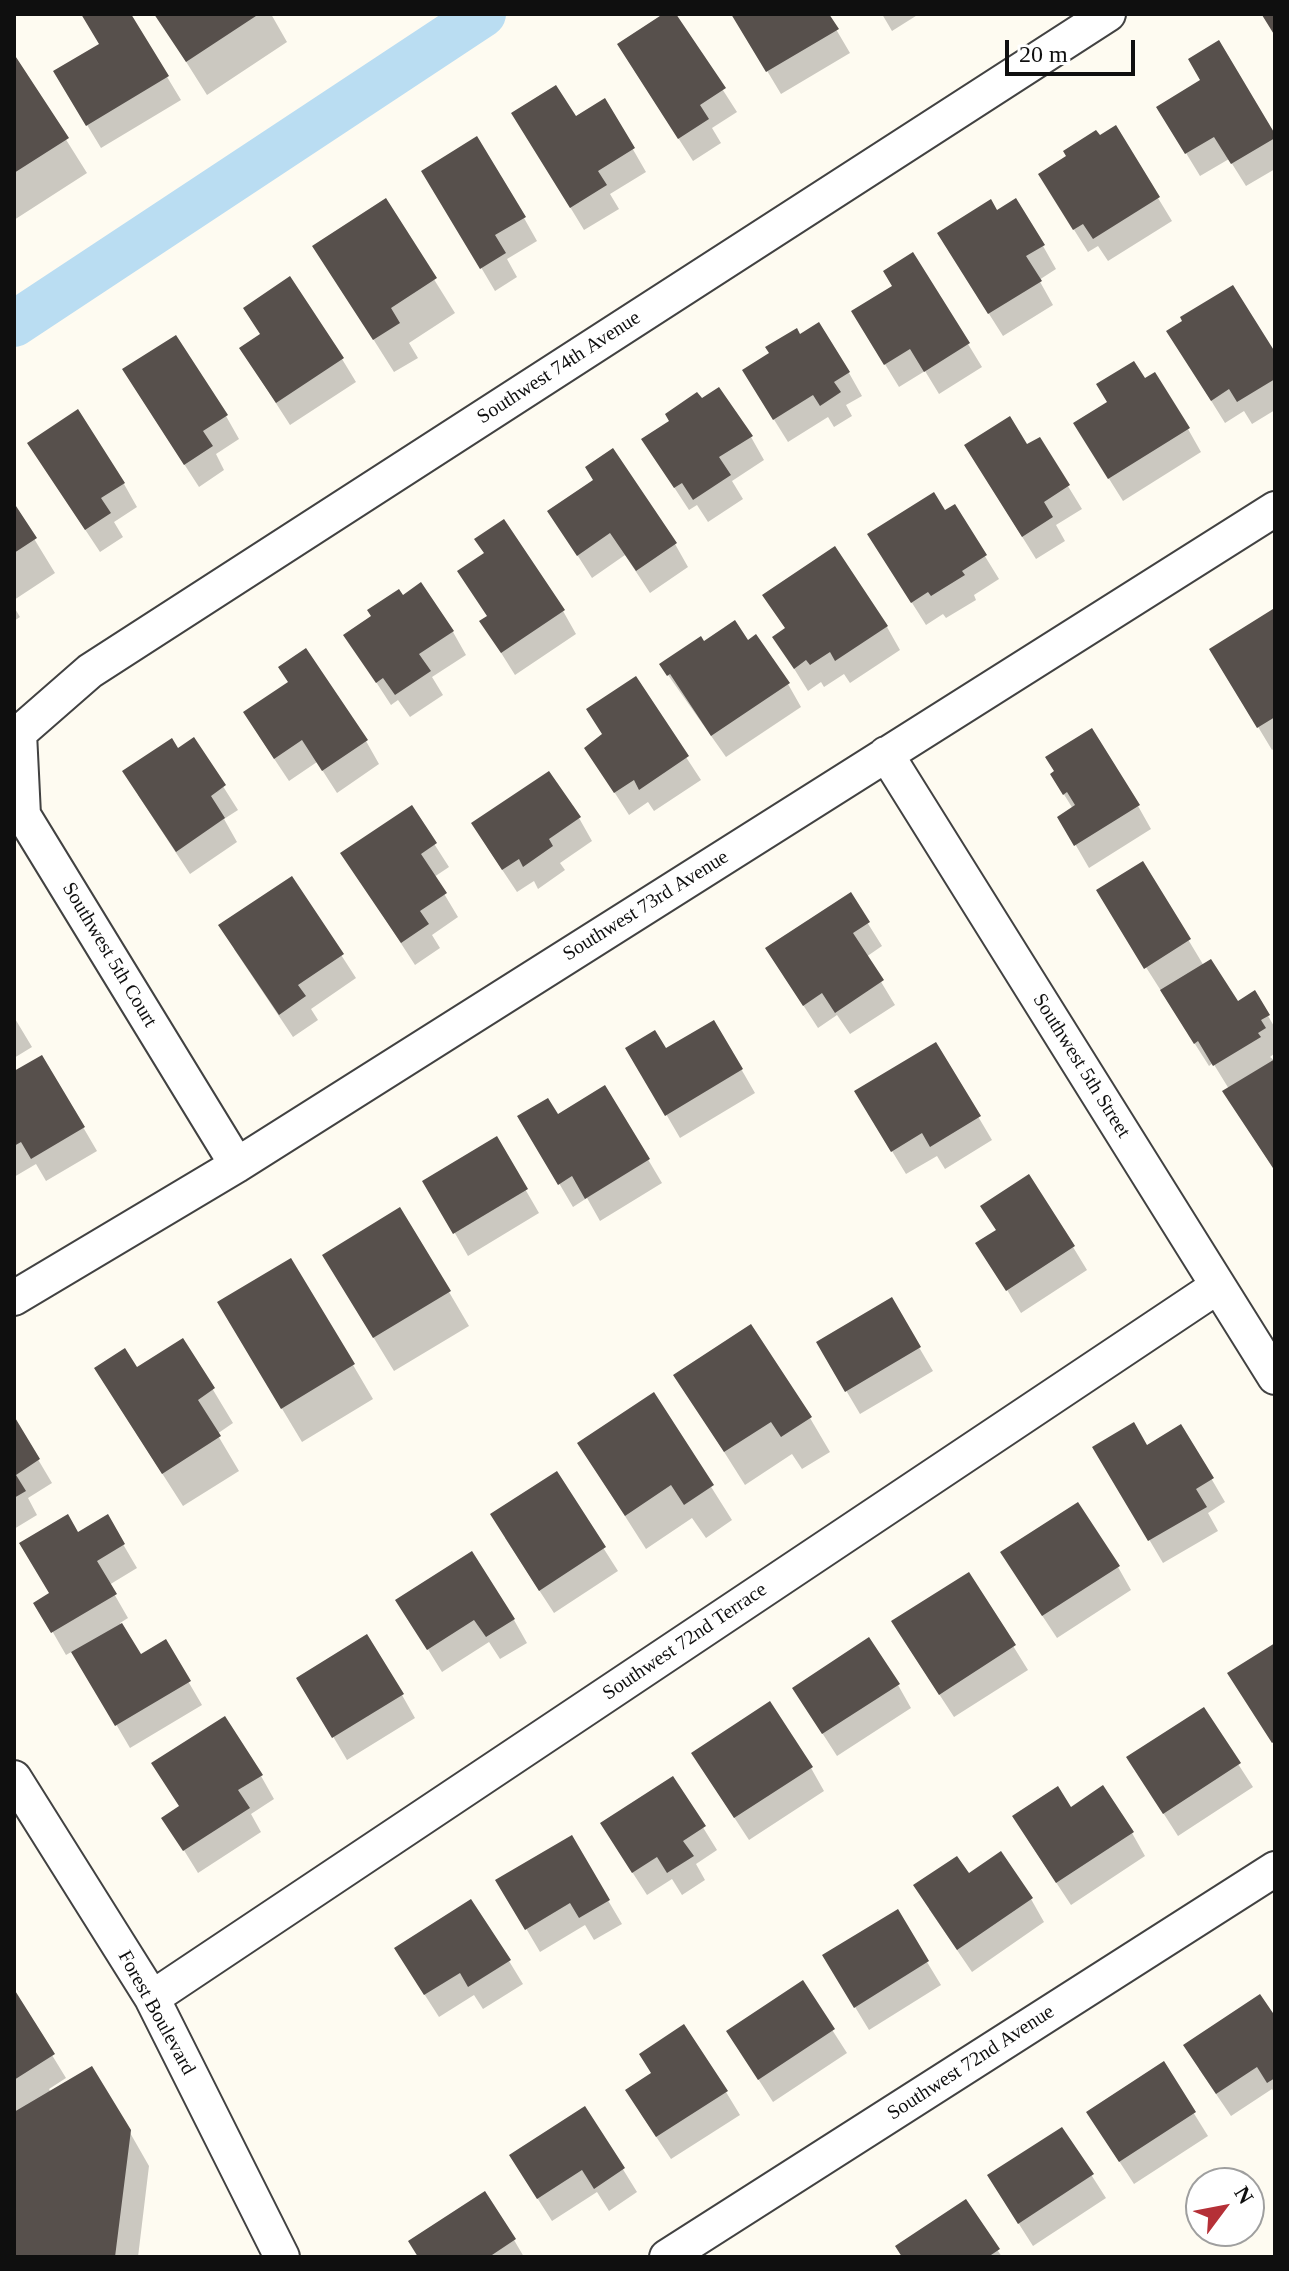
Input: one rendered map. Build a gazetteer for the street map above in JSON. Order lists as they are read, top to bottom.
{
  "streets": {
    "street": [
      "Southwest 74th Avenue",
      "Southwest 73rd Avenue",
      "Southwest 5th Court",
      "Southwest 5th Street",
      "Southwest 72nd Terrace",
      "Forest Boulevard",
      "Southwest 72nd Avenue"
    ]
  },
  "crossings": [
    ["Southwest 74th Avenue", "Southwest 5th Court"],
    ["Southwest 73rd Avenue", "Southwest 5th Court"],
    ["Southwest 73rd Avenue", "Southwest 5th Street"],
    ["Southwest 5th Street", "Southwest 72nd Terrace"],
    ["Southwest 72nd Terrace", "Forest Boulevard"]
  ],
  "scale_bar": "20 m",
  "north": "top right"
}
